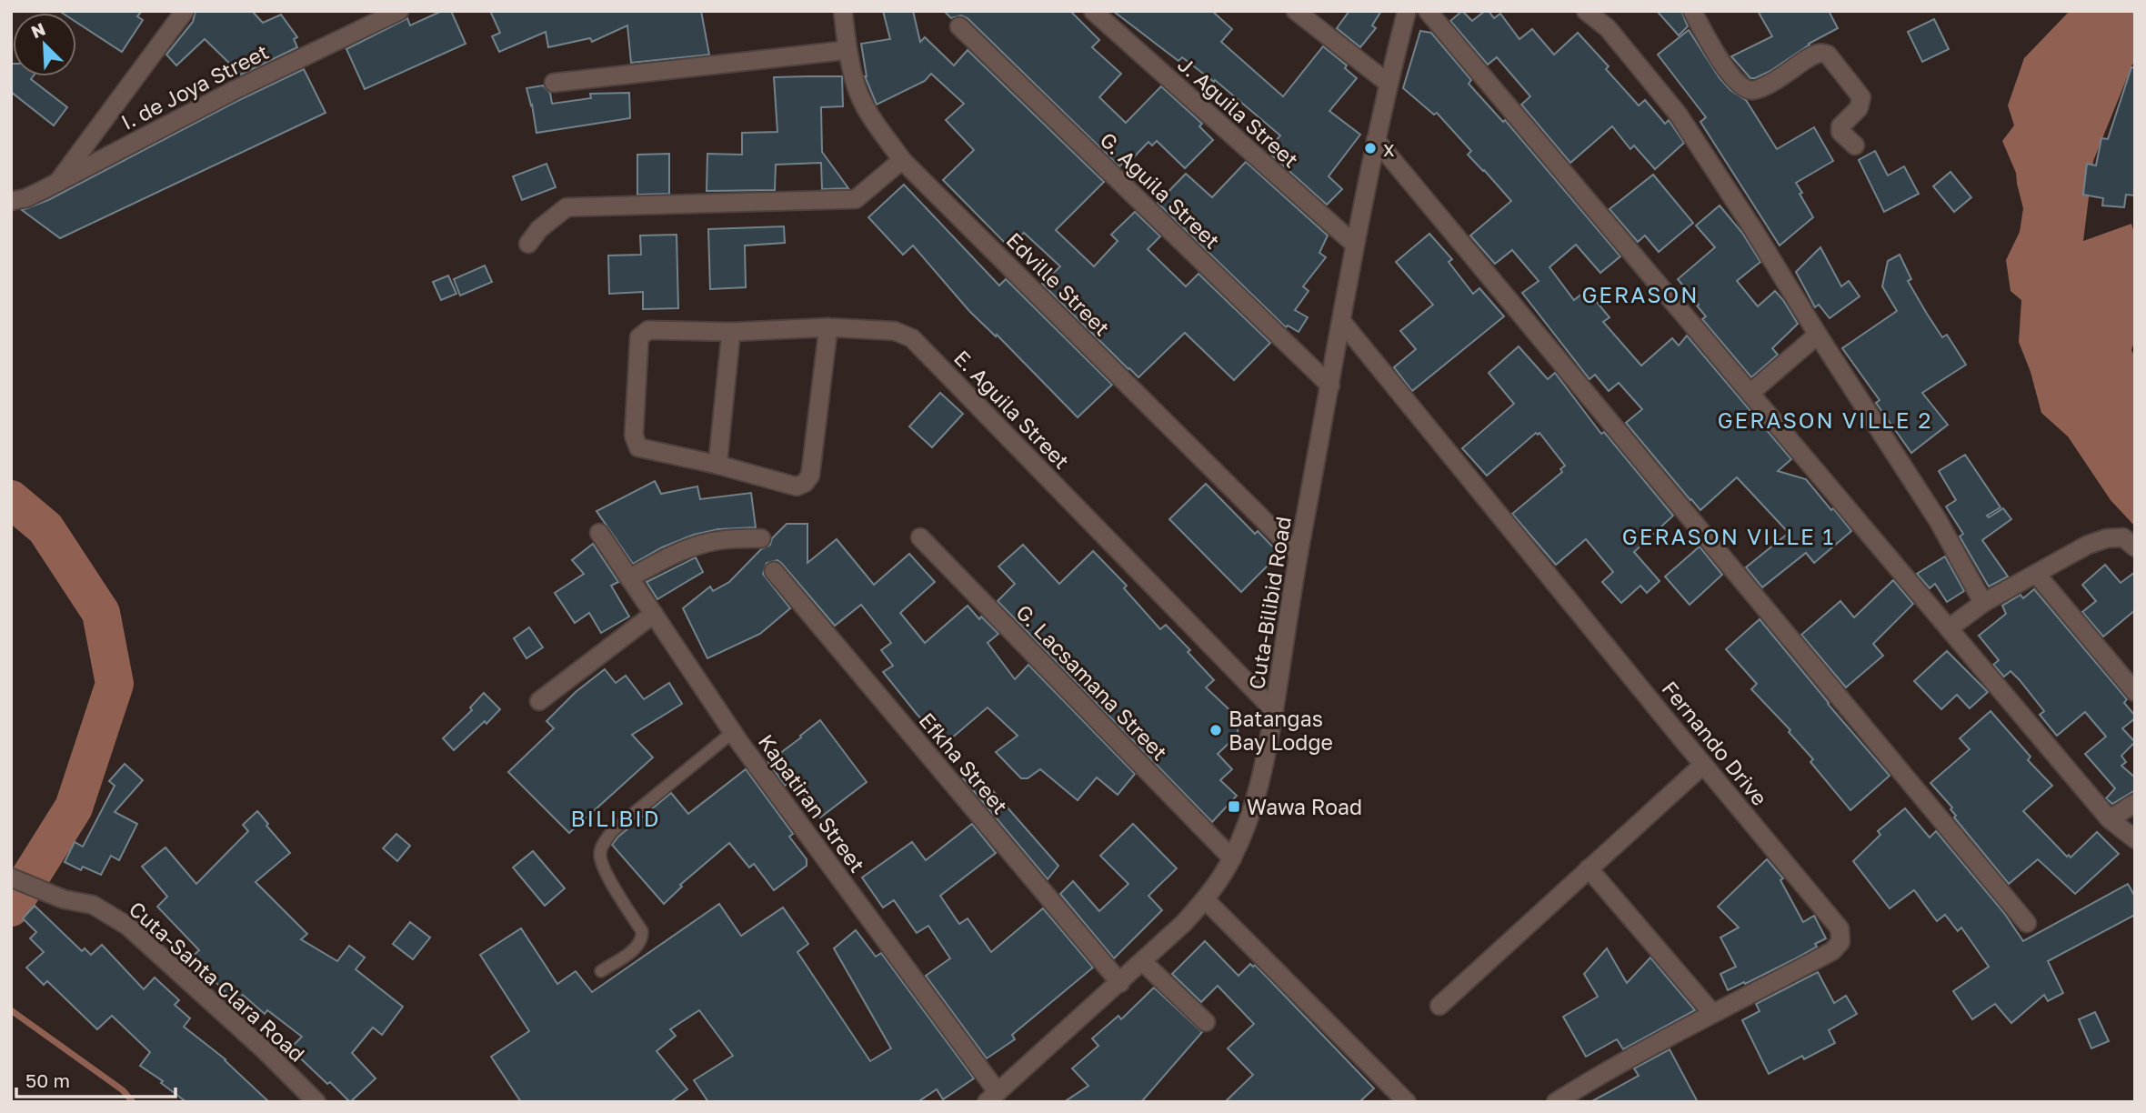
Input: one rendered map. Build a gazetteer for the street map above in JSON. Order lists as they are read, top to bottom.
{
  "streets": {
    "street": [
      "I. de Joya Street",
      "J. Aguila Street",
      "G. Aguila Street",
      "Edville Street",
      "E. Aguila Street",
      "Cuta-Bilibid Road",
      "G. Lacsamana Street",
      "Fernando Drive",
      "Efkha Street",
      "Kapatiran Street",
      "Cuta-Santa Clara Road"
    ]
  },
  "crossings": [
    ["J. Aguila Street", "Cuta-Bilibid Road"],
    ["G. Aguila Street", "Cuta-Bilibid Road"],
    ["Edville Street", "Cuta-Bilibid Road"],
    ["E. Aguila Street", "Cuta-Bilibid Road"],
    ["Cuta-Bilibid Road", "G. Lacsamana Street"],
    ["Cuta-Bilibid Road", "Fernando Drive"],
    ["Cuta-Bilibid Road", "Efkha Street"],
    ["Cuta-Bilibid Road", "Kapatiran Street"]
  ],
  "districts": [
    "GERASON",
    "GERASON VILLE 2",
    "GERASON VILLE 1",
    "BILIBID"
  ],
  "places": {
    "other": ["x", "Batangas Bay Lodge"],
    "transit": ["Wawa Road"]
  },
  "scale_bar": "50 m",
  "north": "top left"
}
